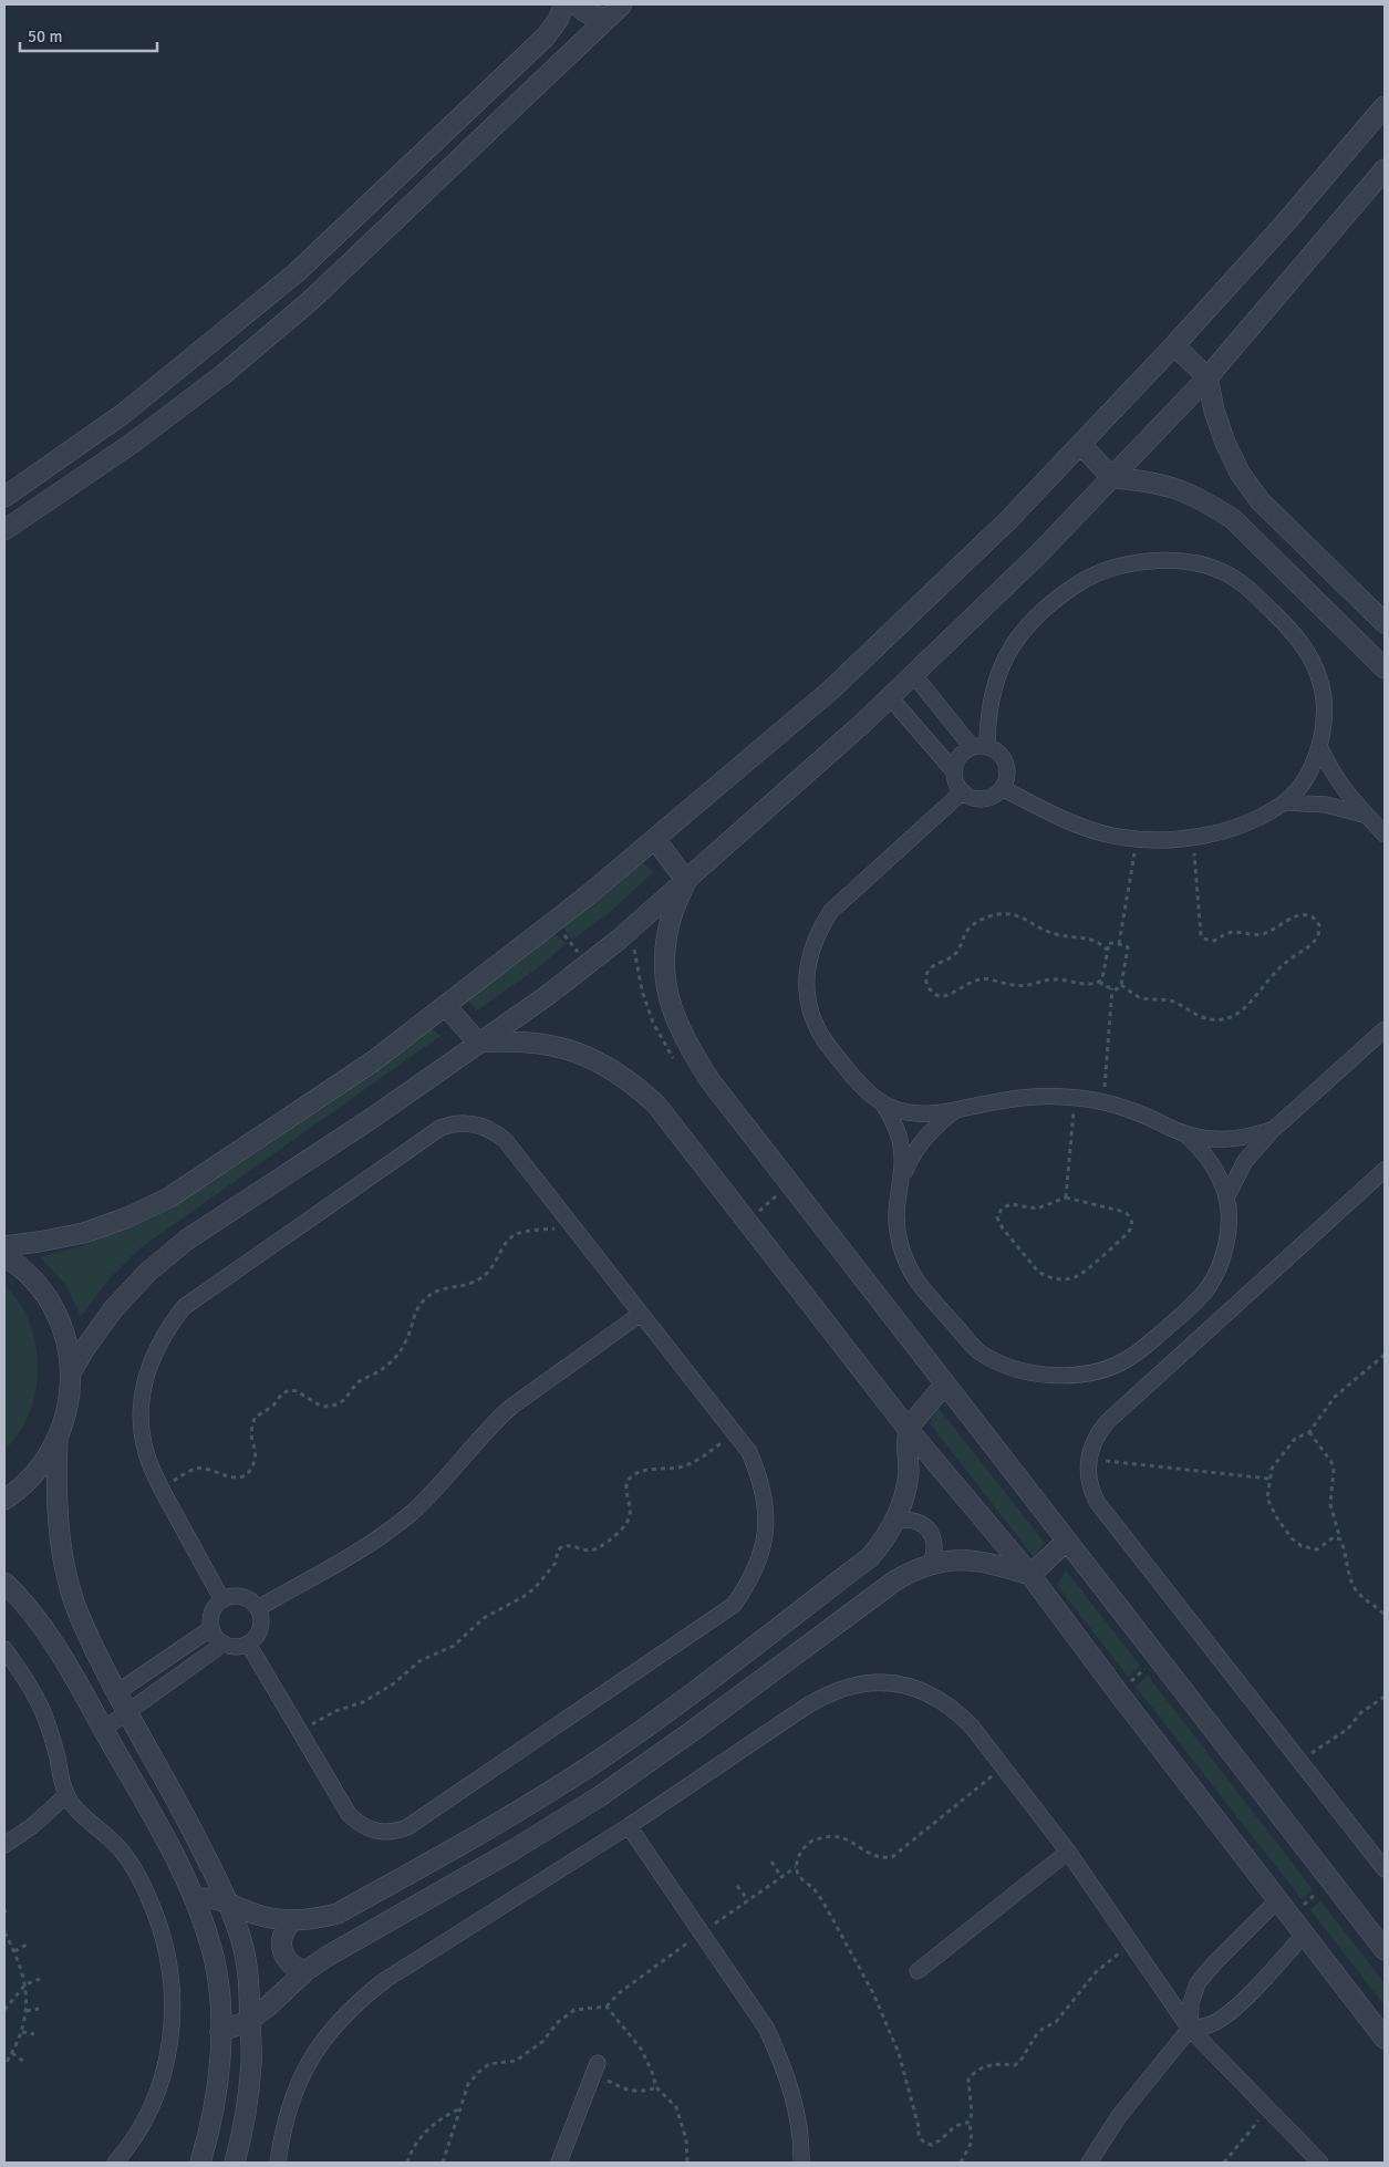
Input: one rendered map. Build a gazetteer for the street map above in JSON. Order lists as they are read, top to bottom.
{
  "scale_bar": "50 m"
}
